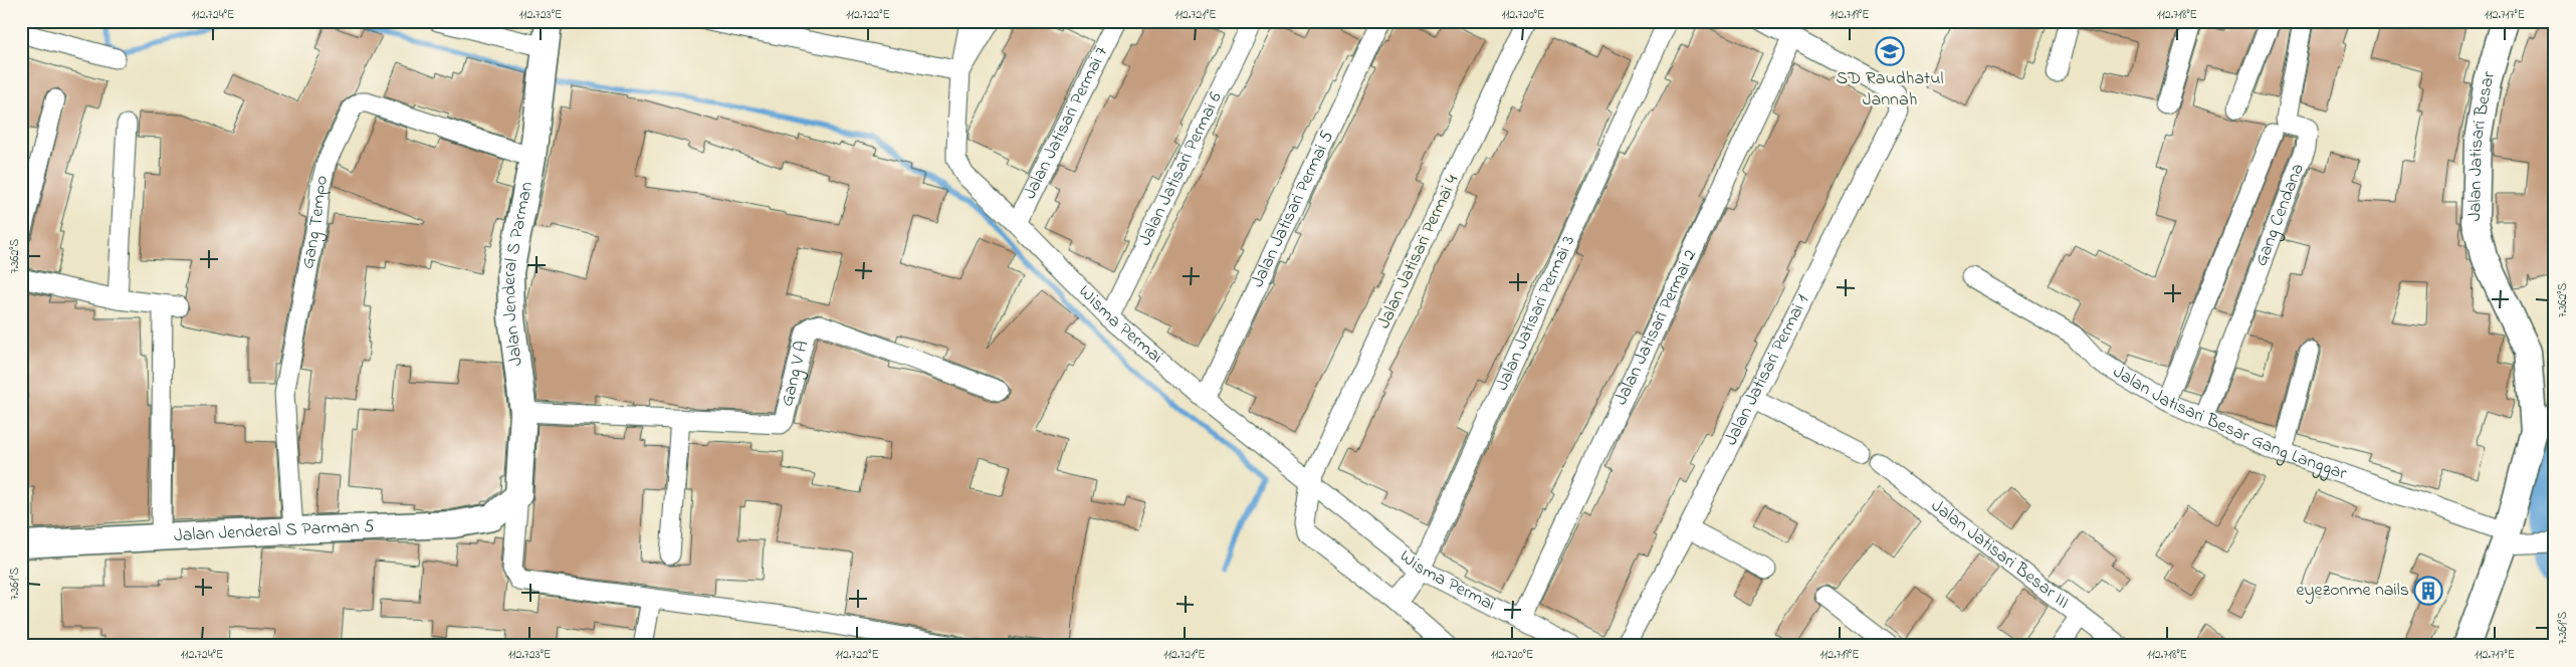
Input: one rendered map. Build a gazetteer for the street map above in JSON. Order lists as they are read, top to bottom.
{
  "streets": {
    "street": [
      "Jalan Jatisari Permai 7",
      "Jalan Jatisari Besar",
      "Jalan Jatisari Permai 6",
      "Jalan Jatisari Permai 5",
      "Gang Cendana",
      "Gang Tempo",
      "Jalan Jatisari Permai 4",
      "Jalan Jenderal S Parman",
      "Jalan Jatisari Permai 3",
      "Wisma Permai",
      "Jalan Jatisari Permai 2",
      "Jalan Jatisari Permai 1",
      "Gang V A",
      "Jalan Jatisari Besar Gang Langgar",
      "Jalan Jenderal S Parman 5",
      "Jalan Jatisari Besar III"
    ]
  },
  "crossings": [
    ["Jalan Jatisari Permai 7", "Wisma Permai"],
    ["Jalan Jatisari Besar", "Jalan Jatisari Besar Gang Langgar"],
    ["Jalan Jatisari Permai 6", "Wisma Permai"],
    ["Jalan Jatisari Permai 5", "Wisma Permai"],
    ["Gang Cendana", "Jalan Jatisari Besar Gang Langgar"],
    ["Gang Tempo", "Jalan Jenderal S Parman"],
    ["Gang Tempo", "Jalan Jenderal S Parman 5"],
    ["Jalan Jatisari Permai 4", "Wisma Permai"],
    ["Jalan Jenderal S Parman", "Gang V A"],
    ["Jalan Jenderal S Parman", "Jalan Jenderal S Parman 5"],
    ["Jalan Jatisari Permai 3", "Wisma Permai"],
    ["Wisma Permai", "Jalan Jatisari Permai 2"],
    ["Jalan Jatisari Permai 2", "Jalan Jatisari Permai 1"]
  ],
  "places": {
    "school or university": ["SD Raudhatul Jannah"],
    "building": ["eyezonme nails"]
  },
  "coordinates": [
    "112.724°E",
    "112.723°E",
    "112.722°E",
    "112.721°E",
    "112.720°E",
    "112.719°E",
    "112.718°E",
    "112.717°E",
    "7.362°S",
    "7.361°S"
  ]
}
